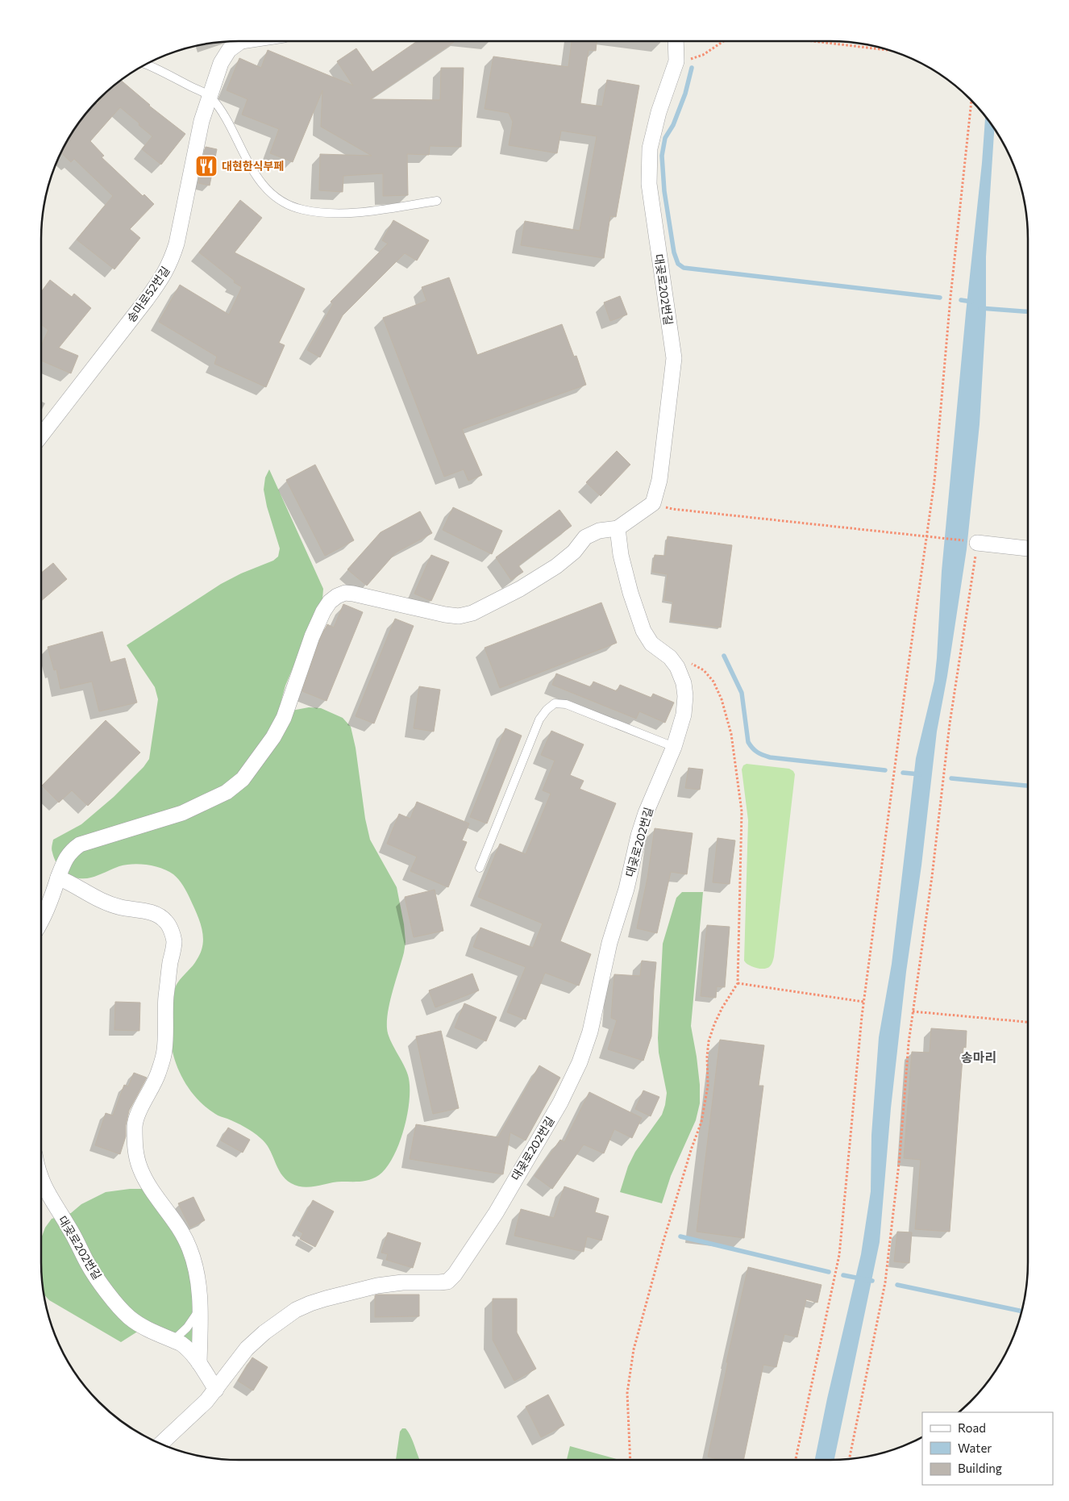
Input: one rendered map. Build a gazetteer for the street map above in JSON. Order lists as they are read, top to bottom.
{
  "streets": {
    "street": ["대곶로202번길", "송마로52번길"]
  },
  "districts": ["송마리"],
  "places": {
    "restaurant": ["대현한식부페"]
  },
  "legend": ["Road", "Water", "Building"]
}
